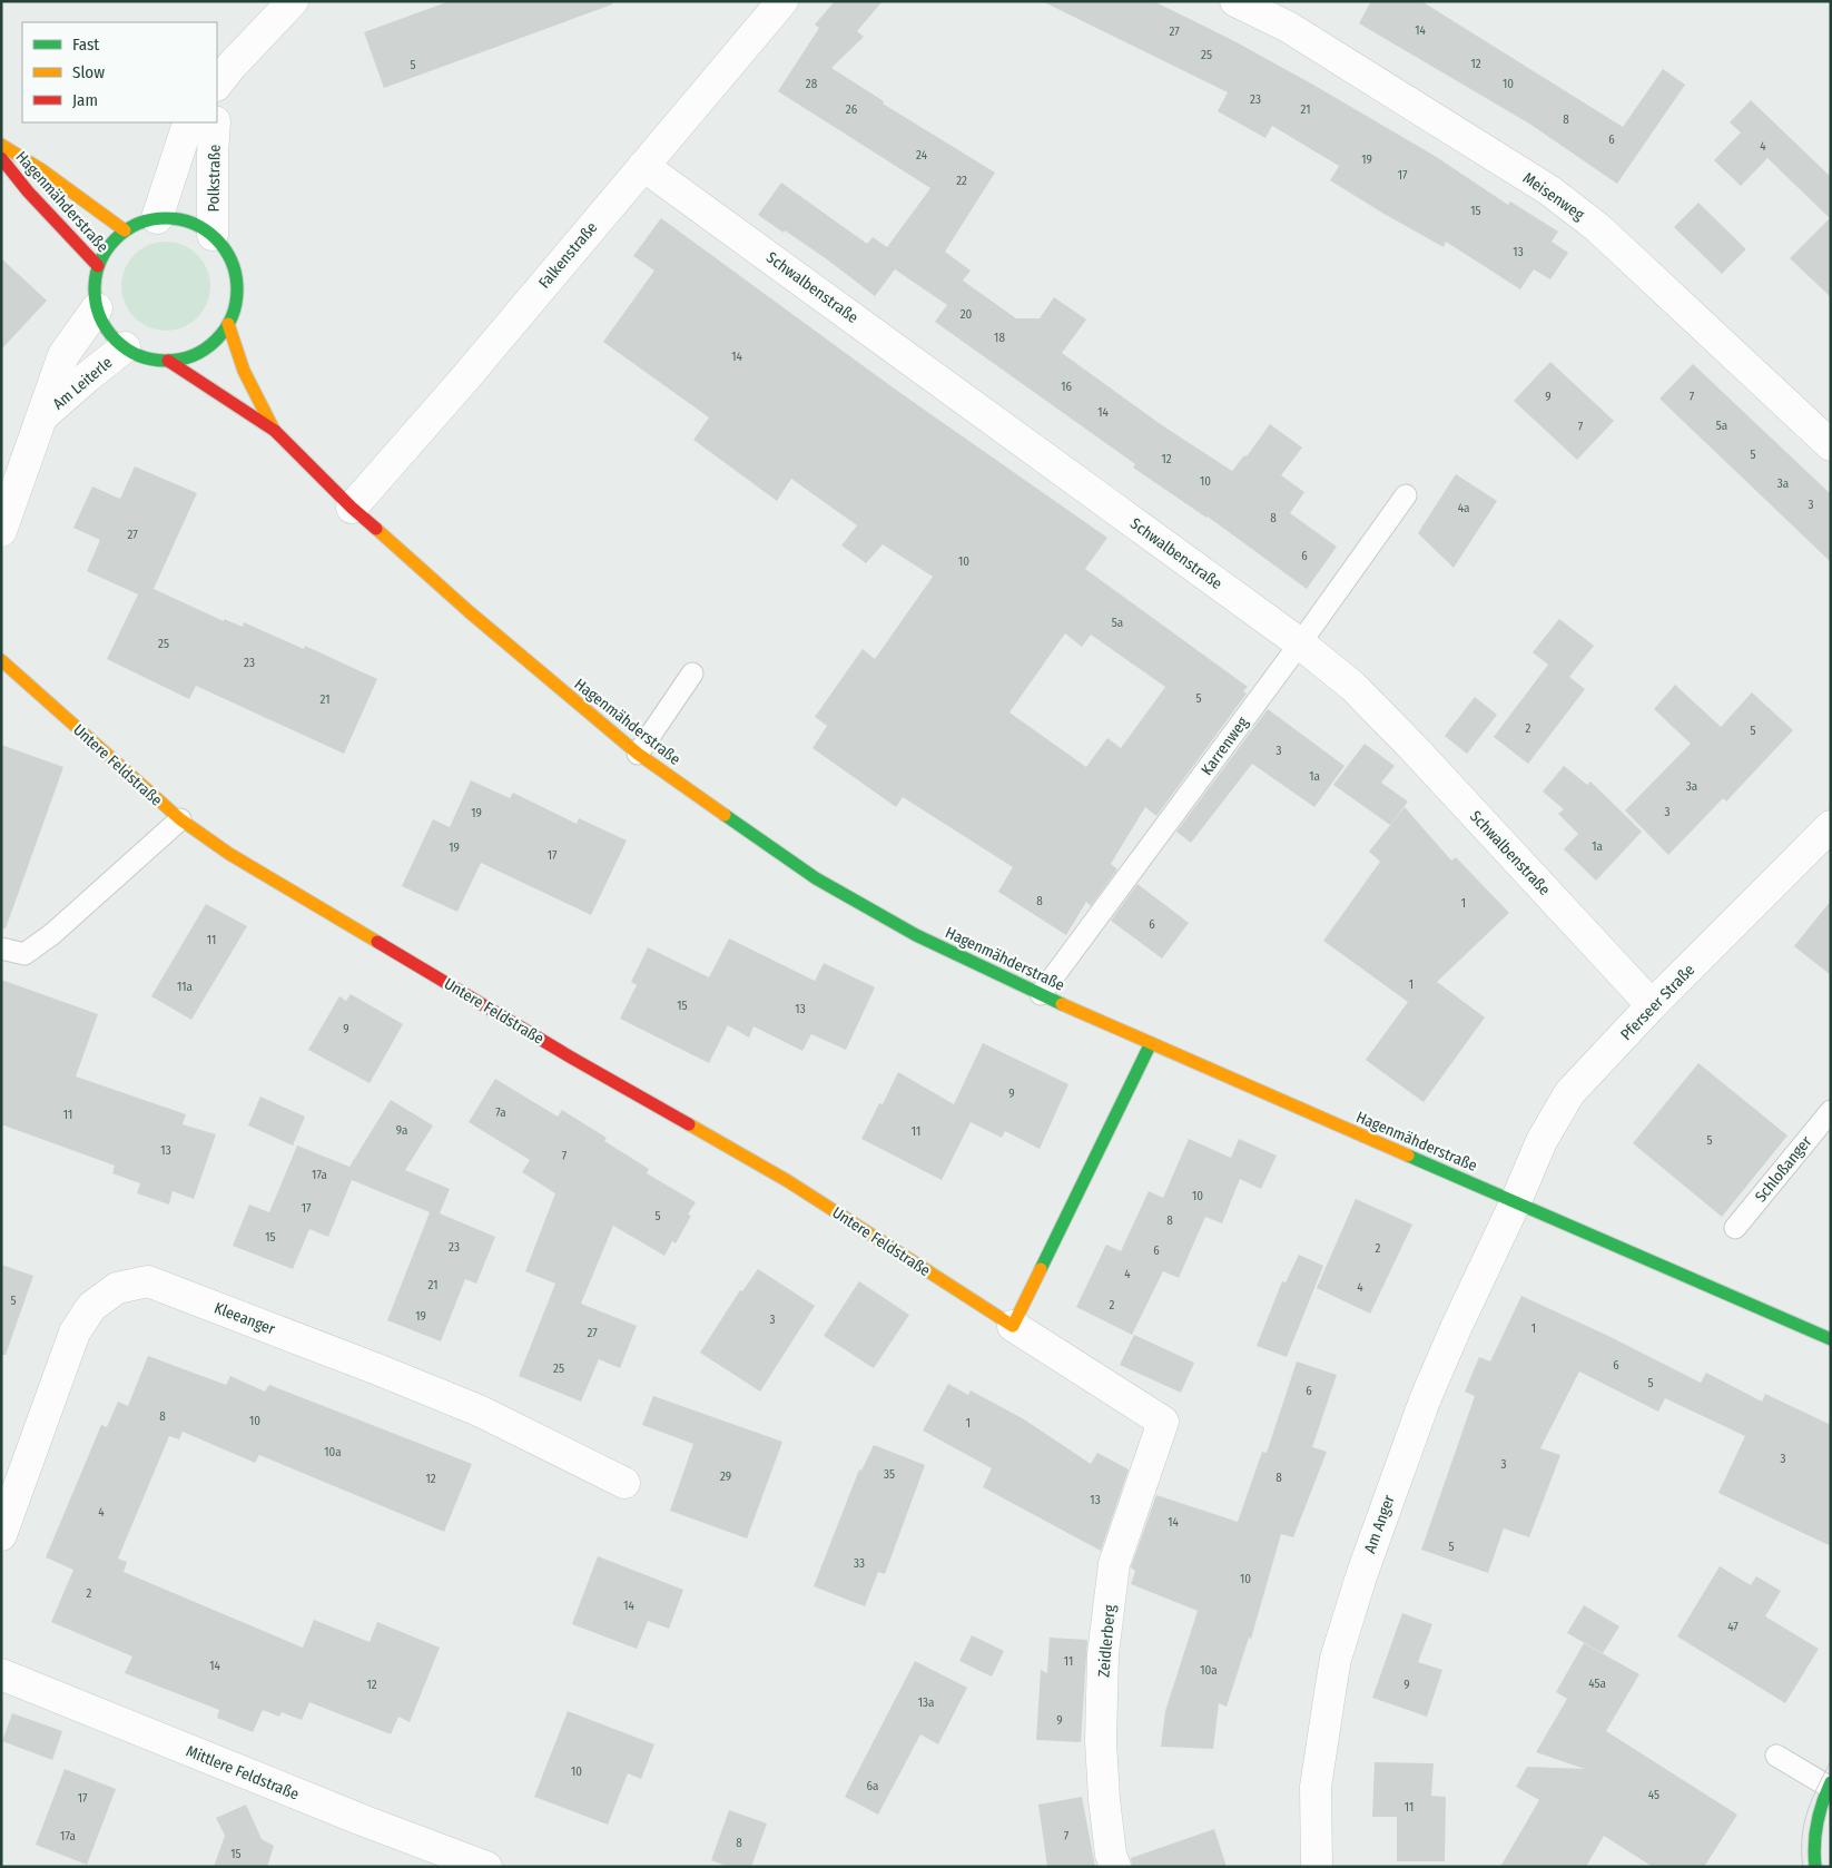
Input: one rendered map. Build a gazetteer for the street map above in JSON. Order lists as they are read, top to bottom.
{
  "streets": {
    "street": [
      "Polkstraße",
      "Meisenweg",
      "Hagenmähderstraße",
      "Falkenstraße",
      "Schwalbenstraße",
      "Am Leiterle",
      "Untere Feldstraße",
      "Pferseer Straße",
      "Kleeanger",
      "Am Anger",
      "Zeidlerberg",
      "Mittlere Feldstraße"
    ],
    "lane": ["Karrenweg", "Schloßanger"]
  },
  "crossings": [
    ["Polkstraße", "Hagenmähderstraße"],
    ["Polkstraße", "Am Leiterle"],
    ["Hagenmähderstraße", "Falkenstraße"],
    ["Hagenmähderstraße", "Am Leiterle"],
    ["Hagenmähderstraße", "Karrenweg"],
    ["Hagenmähderstraße", "Pferseer Straße"],
    ["Hagenmähderstraße", "Am Anger"],
    ["Falkenstraße", "Schwalbenstraße"],
    ["Schwalbenstraße", "Karrenweg"],
    ["Schwalbenstraße", "Pferseer Straße"],
    ["Untere Feldstraße", "Zeidlerberg"],
    ["Pferseer Straße", "Am Anger"]
  ],
  "house_numbers": [
    "14",
    "27",
    "25",
    "12",
    "5",
    "28",
    "10",
    "23",
    "26",
    "21",
    "8",
    "6",
    "4",
    "24",
    "19",
    "17",
    "22",
    "15",
    "13",
    "20",
    "18",
    "14",
    "16",
    "9",
    "7",
    "14",
    "5a",
    "7",
    "5",
    "12",
    "10",
    "3a",
    "3",
    "4a",
    "8",
    "27",
    "6",
    "10",
    "5a",
    "25",
    "23",
    "5",
    "21",
    "2",
    "5",
    "3",
    "1a",
    "3a",
    "3",
    "19",
    "1a",
    "19",
    "17",
    "8",
    "1",
    "6",
    "11",
    "1",
    "11a",
    "15",
    "13",
    "9",
    "9",
    "7a",
    "11",
    "9a",
    "11",
    "5",
    "13",
    "7",
    "17a",
    "10",
    "17",
    "5",
    "8",
    "15",
    "23",
    "2",
    "6",
    "4",
    "21",
    "4",
    "5",
    "2",
    "19",
    "3",
    "1",
    "27",
    "6",
    "25",
    "5",
    "6",
    "8",
    "10",
    "1",
    "10a",
    "3",
    "3",
    "35",
    "29",
    "8",
    "12",
    "13",
    "4",
    "14",
    "5",
    "33",
    "10",
    "2",
    "14",
    "47",
    "11",
    "14",
    "10a",
    "45a",
    "12",
    "9",
    "13a",
    "9",
    "10",
    "6a",
    "45",
    "17",
    "11",
    "17a",
    "7",
    "8",
    "15"
  ],
  "legend": ["Fast", "Slow", "Jam"]
}
